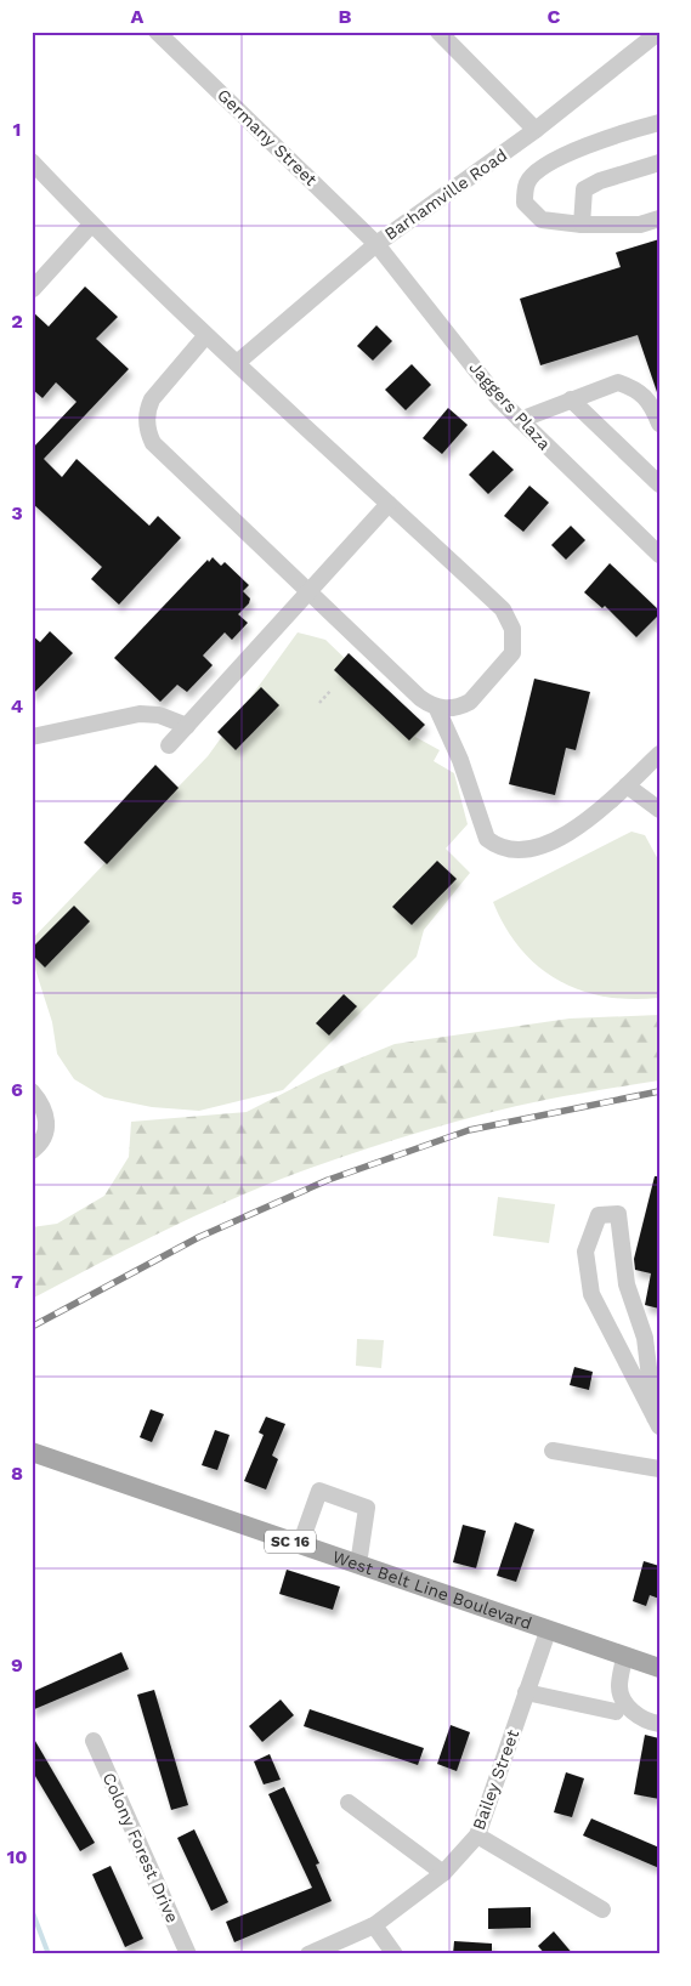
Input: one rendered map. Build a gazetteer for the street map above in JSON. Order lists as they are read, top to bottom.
{
  "streets": {
    "main road": ["SC 16", "West Belt Line Boulevard"],
    "street": [
      "Germany Street",
      "Barhamville Road",
      "Jaggers Plaza",
      "Bailey Street",
      "Colony Forest Drive"
    ]
  },
  "crossings": [
    ["Germany Street", "Barhamville Road"],
    ["Germany Street", "Jaggers Plaza"],
    ["Barhamville Road", "Jaggers Plaza"],
    ["West Belt Line Boulevard", "Bailey Street"]
  ],
  "grid": {
    "columns": ["A", "B", "C"],
    "rows": [
      "1",
      "2",
      "3",
      "4",
      "5",
      "6",
      "7",
      "8",
      "9",
      "10"
    ]
  }
}
